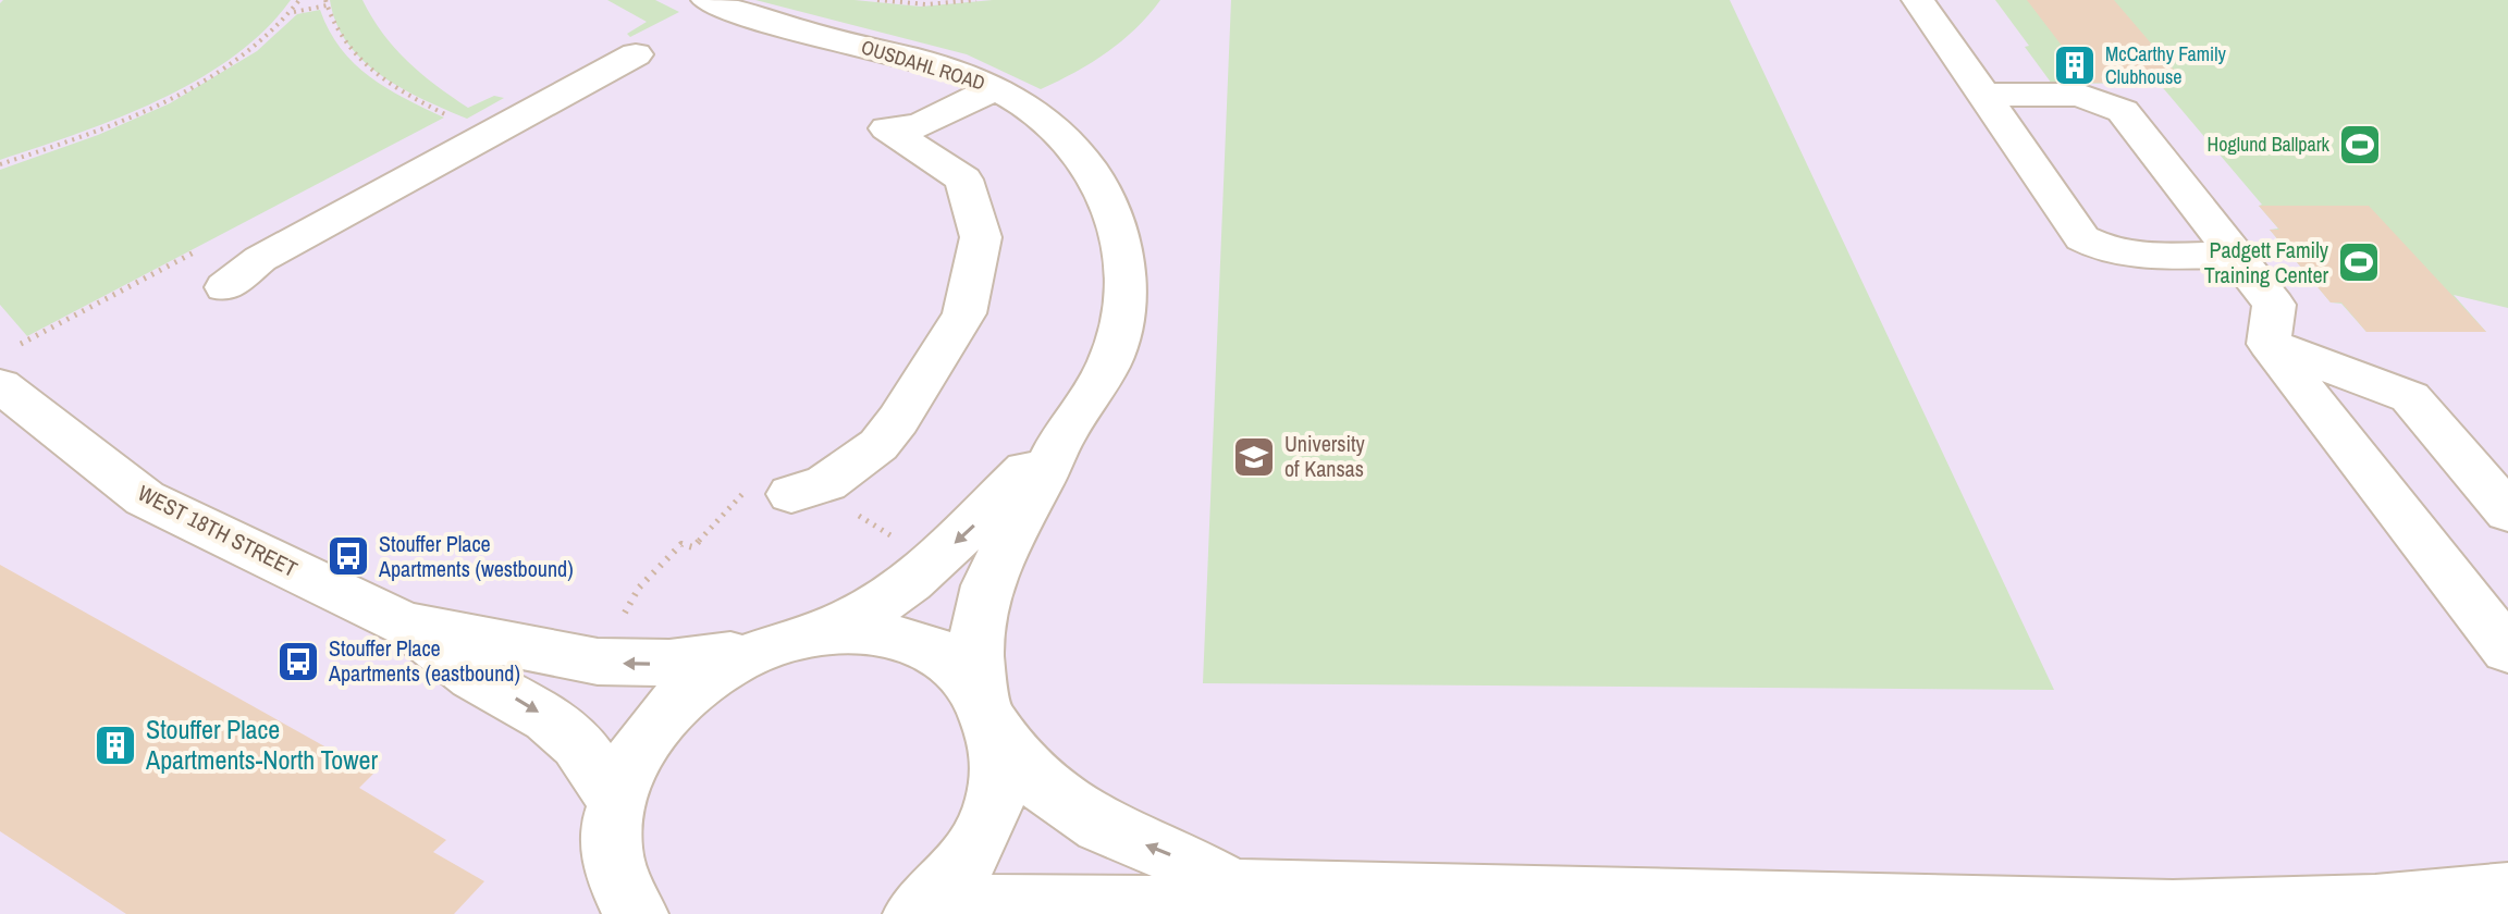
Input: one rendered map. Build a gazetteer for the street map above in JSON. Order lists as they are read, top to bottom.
{
  "streets": {
    "street": ["OUSDAHL ROAD", "WEST 18TH STREET"]
  },
  "places": {
    "building": ["McCarthy Family Clubhouse", "Stouffer Place Apartments-North Tower"],
    "sports": ["Hoglund Ballpark", "Padgett Family Training Center"],
    "school or university": ["University of Kansas"],
    "bus stop": ["Stouffer Place Apartments (westbound)", "Stouffer Place Apartments (eastbound)"]
  }
}
